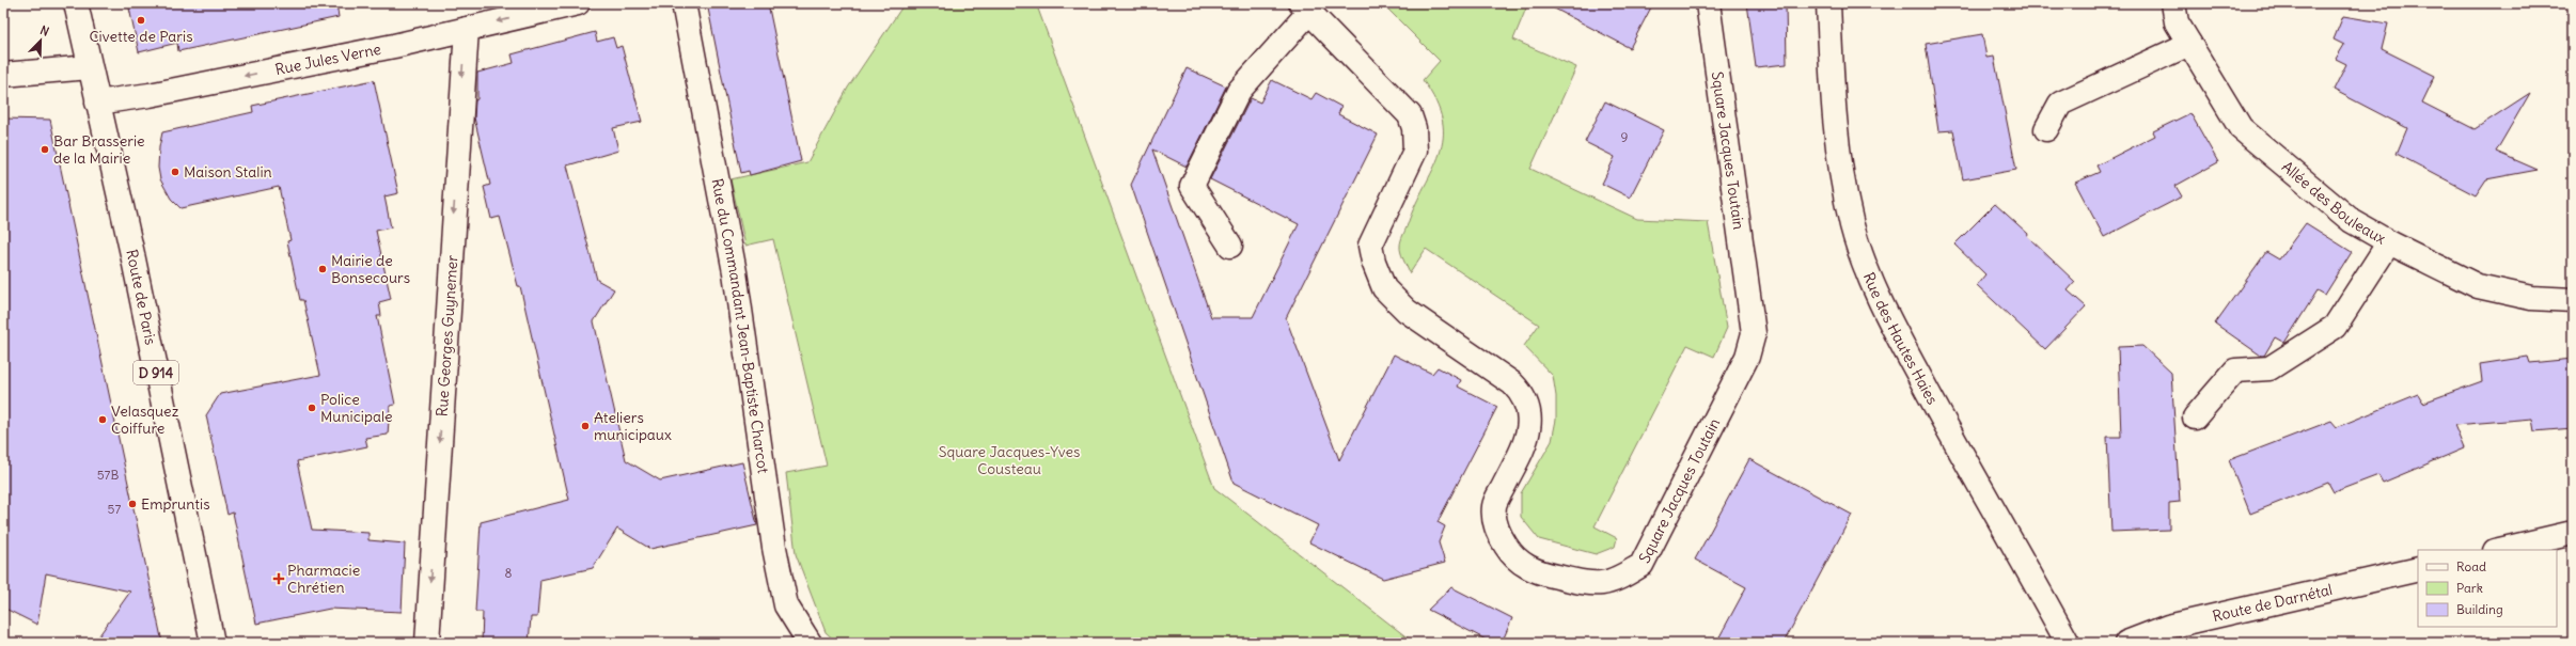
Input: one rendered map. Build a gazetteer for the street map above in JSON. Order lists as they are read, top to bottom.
{
  "streets": {
    "street": [
      "Rue Jules Verne",
      "Square Jacques Toutain",
      "Allée des Bouleaux",
      "Route de Paris",
      "Rue du Commandant Jean-Baptiste Charcot",
      "Rue Georges Guynemer",
      "Rue des Hautes Haies",
      "D 914",
      "Route de Darnétal"
    ]
  },
  "crossings": [
    ["Rue Jules Verne", "Route de Paris"],
    ["Rue Jules Verne", "Rue Georges Guynemer"]
  ],
  "one_way": ["Rue Jules Verne", "Rue Georges Guynemer"],
  "parks": ["Square Jacques-Yves Cousteau"],
  "places": {
    "other": [
      "Civette de Paris",
      "Bar Brasserie de la Mairie",
      "Maison Stalin",
      "Mairie de Bonsecours",
      "Police Municipale",
      "Velasquez Coiffure",
      "Ateliers municipaux",
      "Empruntis"
    ],
    "health": ["Pharmacie Chrétien"]
  },
  "house_numbers": [
    "9",
    "57B",
    "57",
    "8"
  ],
  "legend": ["Road", "Park", "Building"],
  "north": "top right"
}
